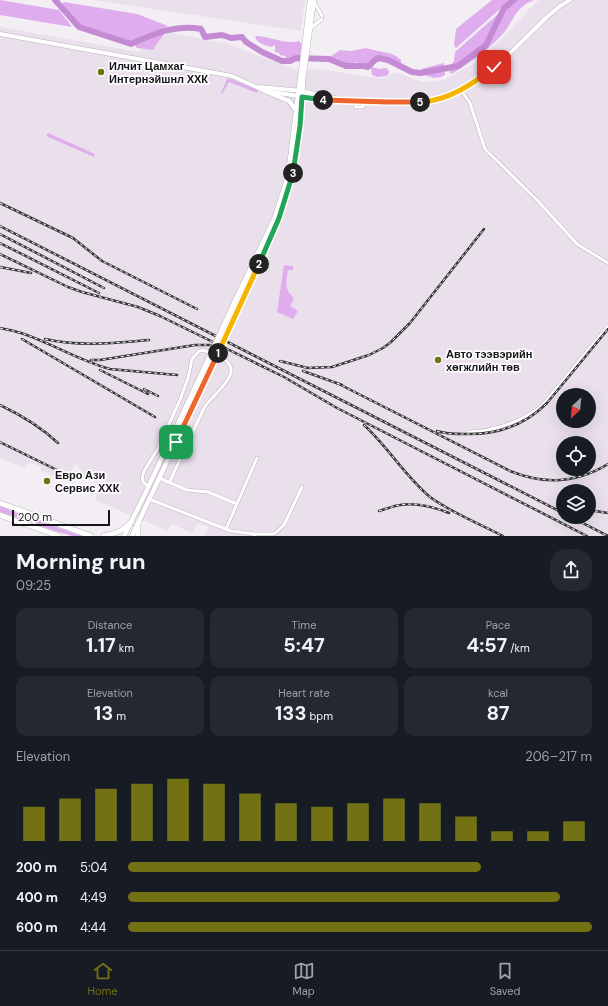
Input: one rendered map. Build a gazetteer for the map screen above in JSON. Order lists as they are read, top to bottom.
{
  "places": ["Илчит Цамхаг Интернэйшнл ХХК", "Авто тээвэрийн хөгжлийн төв", "Евро Ази Сервис ХХК"],
  "scale_bar": "200 m",
  "north": "bottom left",
  "page": {
    "pins": [
      "4",
      "5",
      "3",
      "2",
      "1"
    ],
    "scale": "200 m",
    "heading": ["Morning run", "09:25"],
    "stats": [
      ["Distance", "1.17 km"],
      ["Time", "5:47"],
      ["Pace", "4:57 /km"],
      ["Elevation", "13 m"],
      ["Heart rate", "133 bpm"],
      ["kcal", "87"]
    ],
    "chart": ["Elevation", "206–217 m"],
    "list": [
      {
        "name": "200 m",
        "note": "5:04"
      },
      {
        "name": "400 m",
        "note": "4:49"
      },
      {
        "name": "600 m",
        "note": "4:44"
      }
    ],
    "tabs": ["Home", "Map", "Saved"]
  }
}
